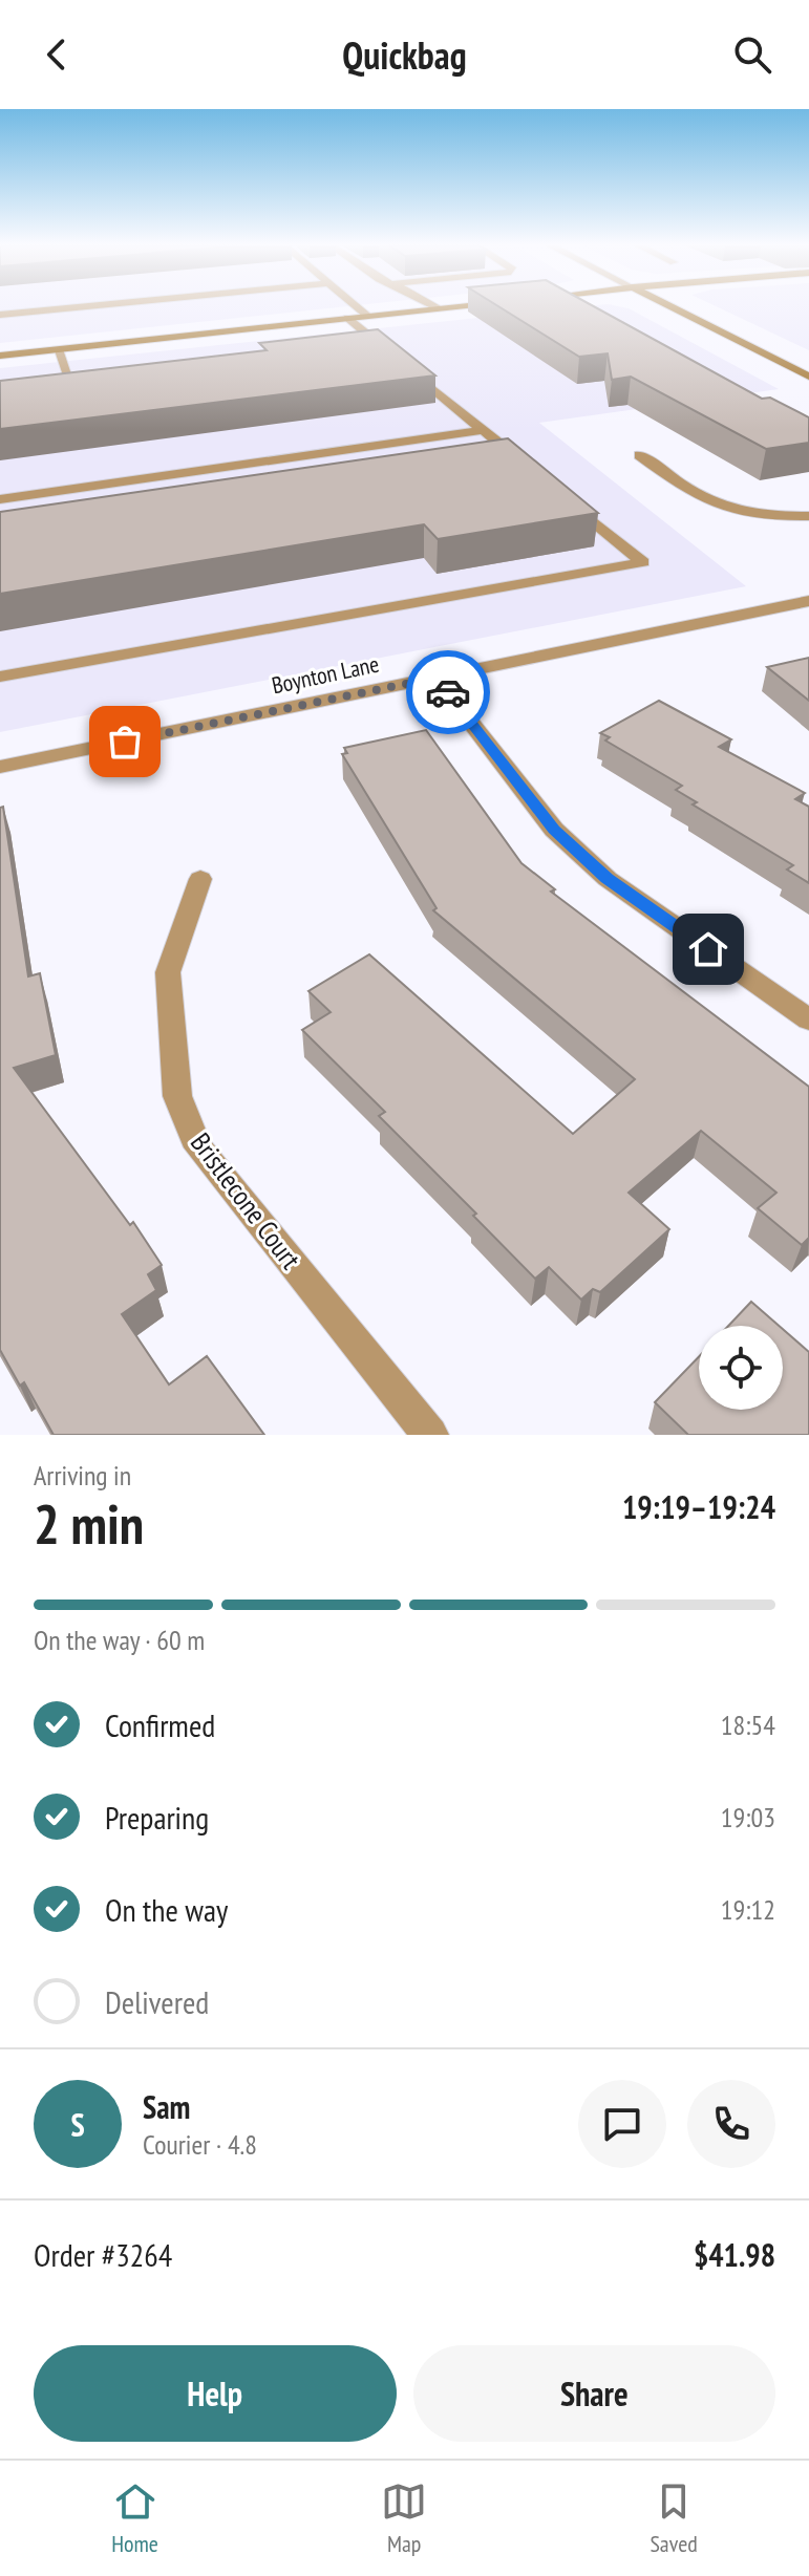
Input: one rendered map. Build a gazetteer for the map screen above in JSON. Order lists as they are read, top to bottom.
{
  "streets": {
    "street": ["Boynton Lane", "Bristlecone Court"]
  },
  "page": {
    "header": "Quickbag",
    "heading": ["2 min", "Arriving in", "19:19–19:24"],
    "panel": [
      "Sam",
      "Courier · 4.8",
      "Order #3264",
      "$41.98"
    ],
    "bar": "On the way · 60 m",
    "list": [
      ["Confirmed", "18:54"],
      ["Preparing", "19:03"],
      ["On the way", "19:12"],
      "Delivered"
    ],
    "round": "S",
    "buttons": ["Help", "Share"],
    "tabs": ["Home", "Map", "Saved"]
  }
}
